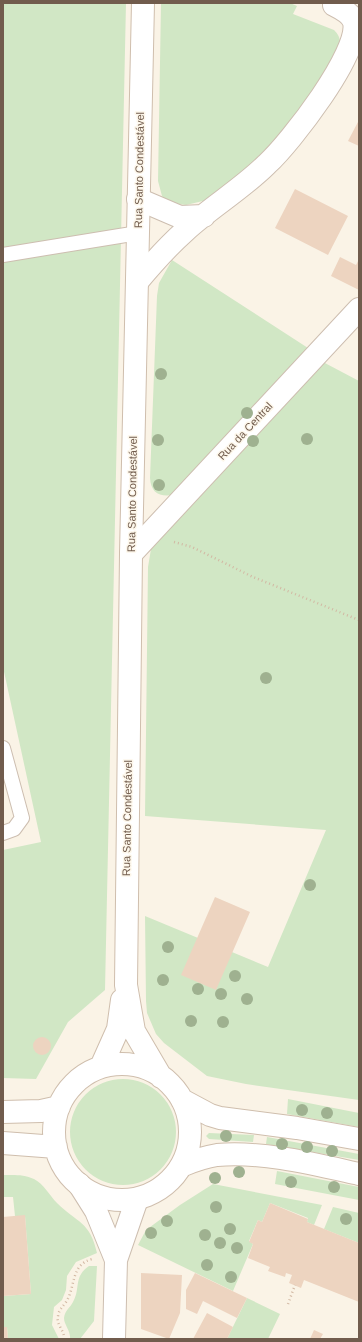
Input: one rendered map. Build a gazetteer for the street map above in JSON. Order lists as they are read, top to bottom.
{
  "streets": {
    "street": ["Rua Santo Condestável", "Rua da Central"]
  },
  "crossings": [
    ["Rua Santo Condestável", "Rua da Central"]
  ]
}
